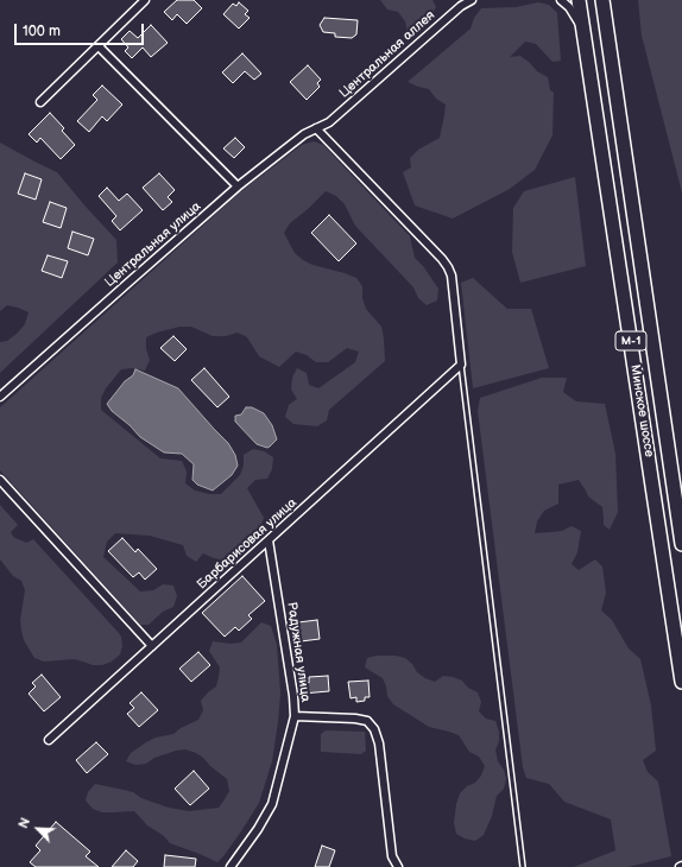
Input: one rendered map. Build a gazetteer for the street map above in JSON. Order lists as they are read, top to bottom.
{
  "streets": {
    "highway": ["М-1", "Минское шоссе"],
    "street": [
      "Центральная аллея",
      "Центральная улица",
      "Барбарисовая улица",
      "Радужная улица"
    ]
  },
  "crossings": [
    ["Центральная аллея", "Центральная улица"],
    ["Барбарисовая улица", "Радужная улица"]
  ],
  "scale_bar": "100 m",
  "north": "top left"
}
